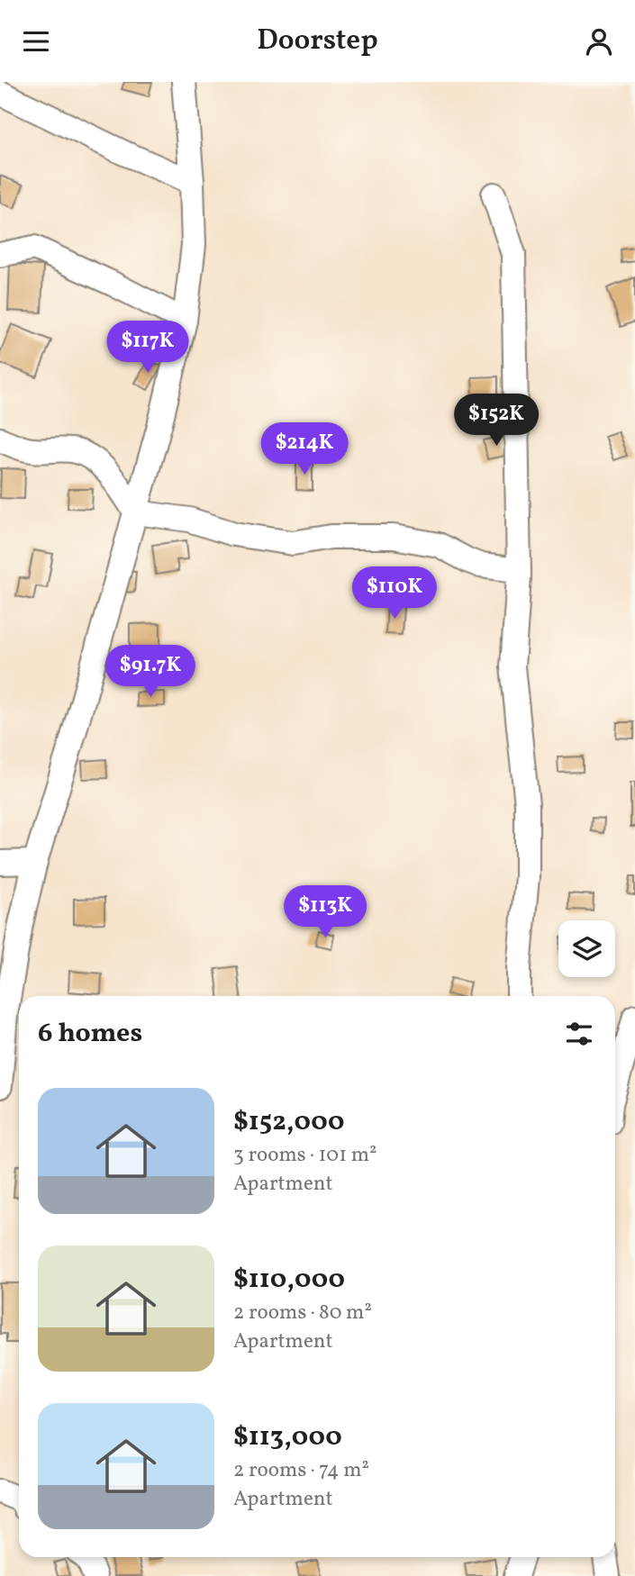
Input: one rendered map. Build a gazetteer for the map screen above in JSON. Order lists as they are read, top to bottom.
{
  "page": {
    "header": "Doorstep",
    "price": [
      "$117K",
      "$152K",
      "$214K",
      "$110K",
      "$91.7K",
      "$113K"
    ],
    "heading": "6 homes",
    "list": [
      {
        "name": "$152,000",
        "note": "3 rooms · 101 m² · Apartment"
      },
      {
        "name": "$110,000",
        "note": "2 rooms · 80 m² · Apartment"
      },
      {
        "name": "$113,000",
        "note": "2 rooms · 74 m² · Apartment"
      }
    ]
  }
}
